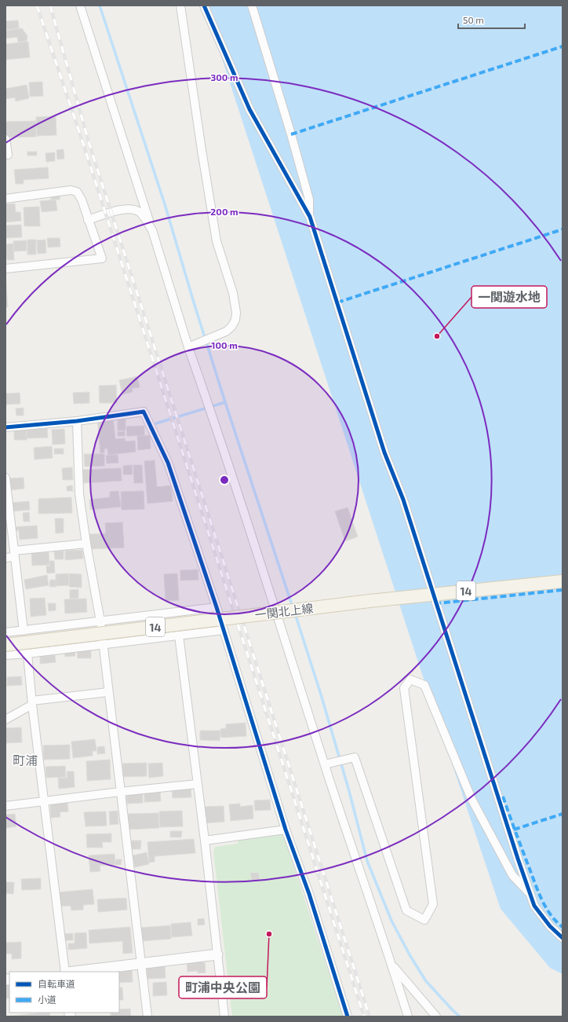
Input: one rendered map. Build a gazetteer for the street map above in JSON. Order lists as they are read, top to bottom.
{
  "streets": {
    "main road": ["14", "一関北上線"]
  },
  "districts": ["町浦"],
  "places": ["一関遊水地", "町浦中央公園"],
  "legend": ["自転車道", "小道"],
  "scale_bar": "50 m",
  "rings": ["300 m", "200 m", "100 m"]
}
